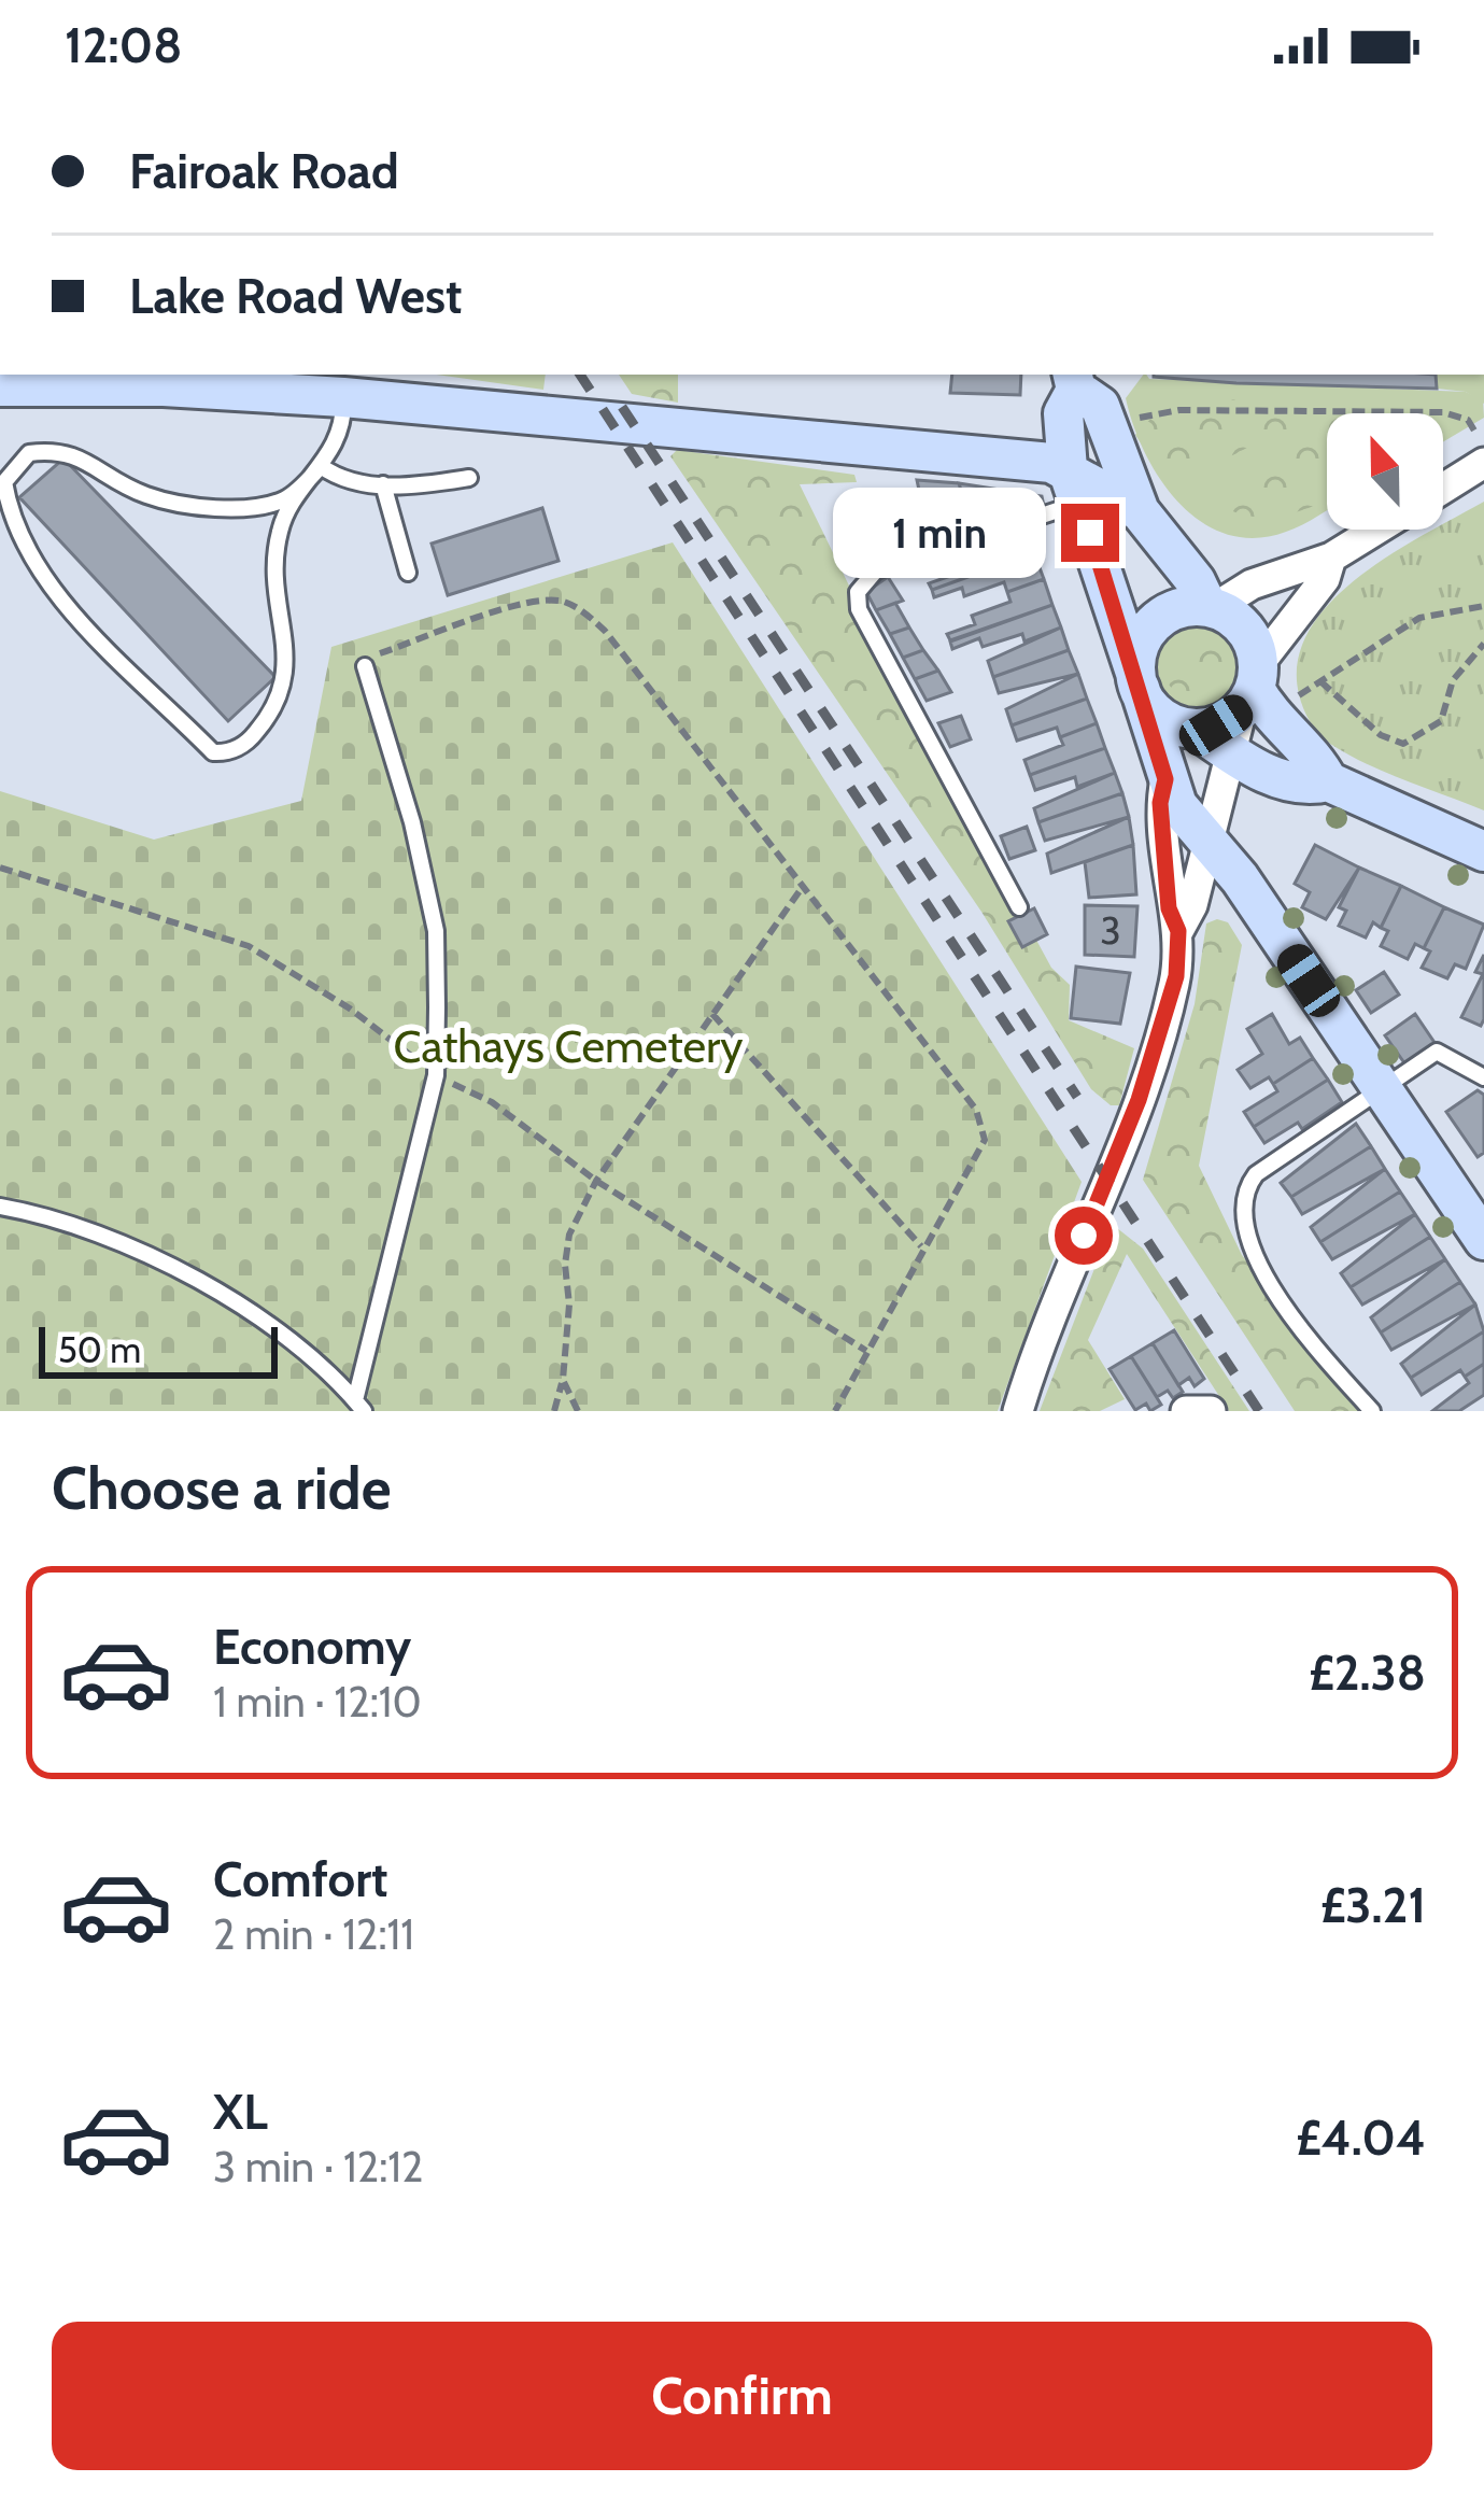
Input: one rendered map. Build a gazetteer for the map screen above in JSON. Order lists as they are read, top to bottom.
{
  "parks": ["Cathays Cemetery"],
  "house_numbers": ["3"],
  "scale_bar": "50 m",
  "north": "top",
  "page": {
    "status": "12:08",
    "banner": ["Fairoak Road", "Lake Road West"],
    "bubble": "1 min",
    "scale": "50 m",
    "heading": "Choose a ride",
    "list": [
      {
        "name": "Economy",
        "note": "1 min · 12:10",
        "value": "£2.38"
      },
      {
        "name": "Comfort",
        "note": "2 min · 12:11",
        "value": "£3.21"
      },
      {
        "name": "XL",
        "note": "3 min · 12:12",
        "value": "£4.04"
      }
    ],
    "buttons": "Confirm"
  }
}
